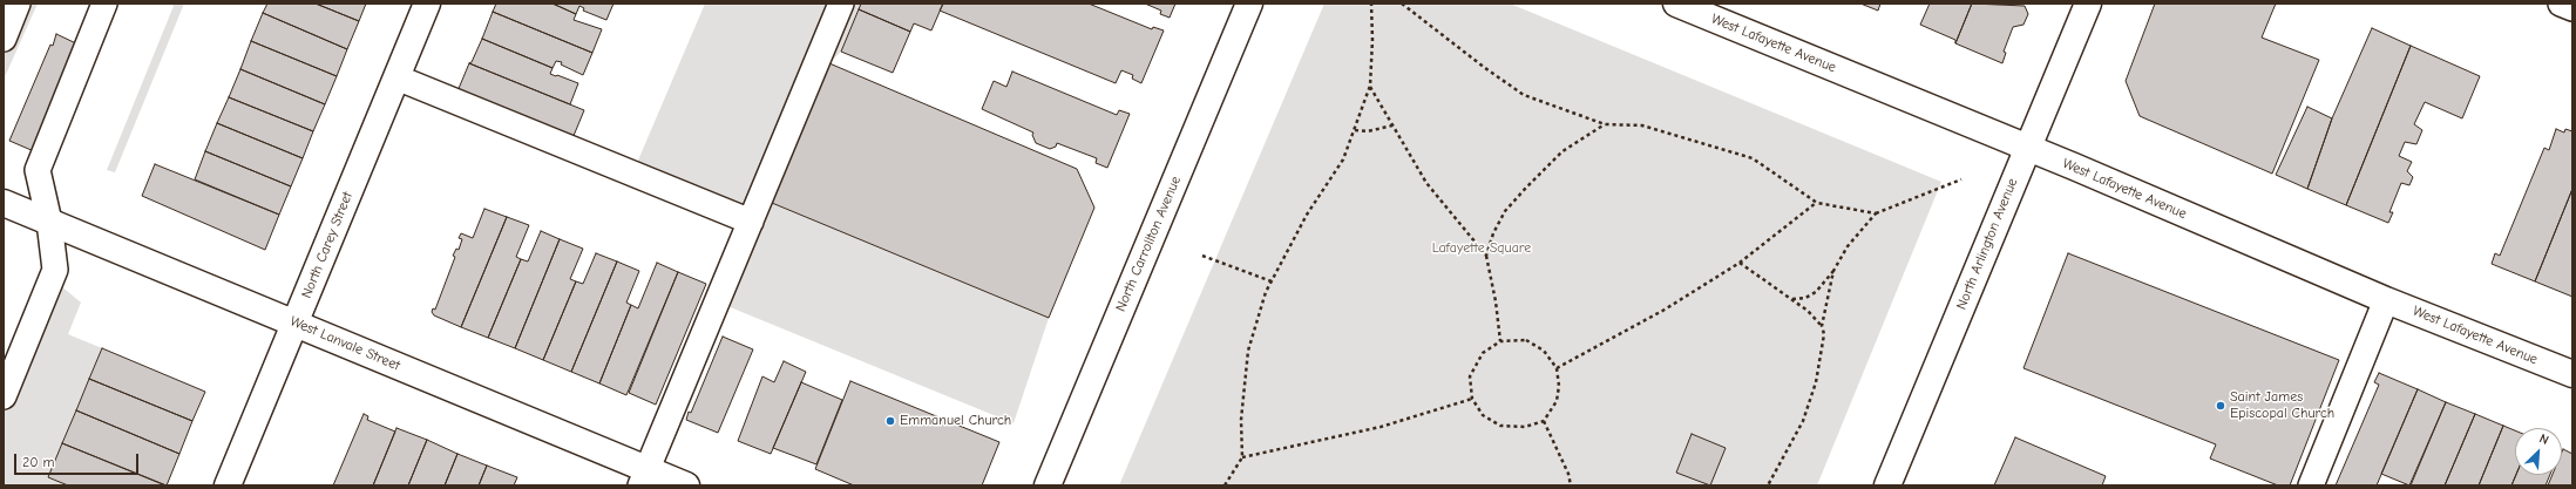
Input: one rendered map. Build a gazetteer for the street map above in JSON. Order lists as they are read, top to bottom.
{
  "streets": {
    "street": [
      "West Lafayette Avenue",
      "North Carrollton Avenue",
      "North Arlington Avenue",
      "North Carey Street",
      "West Lanvale Street"
    ]
  },
  "crossings": [
    ["West Lafayette Avenue", "North Arlington Avenue"],
    ["North Carey Street", "West Lanvale Street"]
  ],
  "parks": ["Lafayette Square"],
  "places": ["Saint James Episcopal Church", "Emmanuel Church"],
  "scale_bar": "20 m",
  "north": "top right"
}
